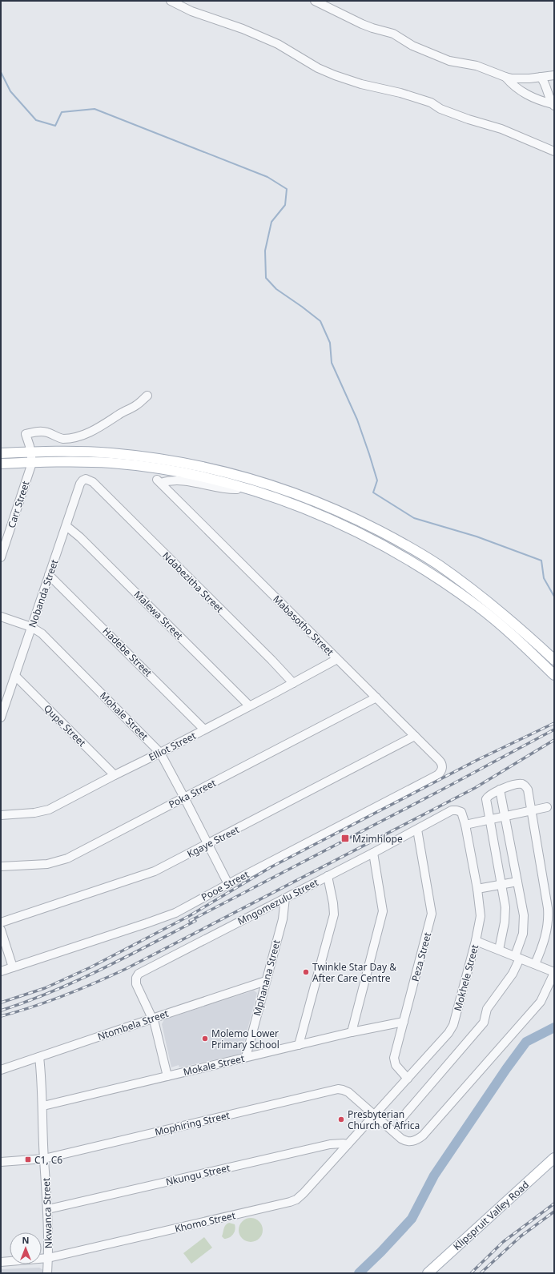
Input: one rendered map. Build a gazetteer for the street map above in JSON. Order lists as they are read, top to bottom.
{
  "streets": {
    "main road": ["Klipspruit Valley Road"],
    "street": [
      "Carr Street",
      "Ndabezitha Street",
      "Nobanda Street",
      "Malewa Street",
      "Mabasotho Street",
      "Hadebe Street",
      "Mohale Street",
      "Qupe Street",
      "Elliot Street",
      "Poka Street",
      "Kgaye Street",
      "Pooe Street",
      "Mngomezulu Street",
      "Peza Street",
      "Mphanana Street",
      "Mokhele Street",
      "Ntombela Street",
      "Mokale Street",
      "Mophiring Street",
      "Nkungu Street",
      "Nkwanca Street",
      "Khomo Street"
    ]
  },
  "crossings": [
    ["Ndabezitha Street", "Nobanda Street"],
    ["Ndabezitha Street", "Elliot Street"],
    ["Nobanda Street", "Malewa Street"],
    ["Nobanda Street", "Hadebe Street"],
    ["Nobanda Street", "Mohale Street"],
    ["Nobanda Street", "Qupe Street"],
    ["Malewa Street", "Elliot Street"],
    ["Mabasotho Street", "Elliot Street"],
    ["Mabasotho Street", "Poka Street"],
    ["Mabasotho Street", "Kgaye Street"],
    ["Mabasotho Street", "Pooe Street"],
    ["Hadebe Street", "Elliot Street"],
    ["Mohale Street", "Elliot Street"],
    ["Mohale Street", "Poka Street"],
    ["Mohale Street", "Kgaye Street"],
    ["Mohale Street", "Pooe Street"],
    ["Qupe Street", "Elliot Street"],
    ["Mngomezulu Street", "Peza Street"],
    ["Mngomezulu Street", "Mphanana Street"],
    ["Mngomezulu Street", "Mokhele Street"],
    ["Mngomezulu Street", "Ntombela Street"],
    ["Peza Street", "Mokhele Street"],
    ["Peza Street", "Mokale Street"],
    ["Mphanana Street", "Ntombela Street"],
    ["Mphanana Street", "Mokale Street"],
    ["Mokhele Street", "Mophiring Street"],
    ["Mokhele Street", "Khomo Street"],
    ["Ntombela Street", "Nkwanca Street"],
    ["Mokale Street", "Nkwanca Street"],
    ["Mophiring Street", "Nkwanca Street"],
    ["Mophiring Street", "Khomo Street"],
    ["Nkungu Street", "Nkwanca Street"],
    ["Nkungu Street", "Khomo Street"],
    ["Nkwanca Street", "Khomo Street"]
  ],
  "places": {
    "transit": ["Mzimhlope", "C1, C6"],
    "other": ["Twinkle Star Day & After Care Centre", "Molemo Lower Primary School", "Presbyterian Church of Africa"]
  },
  "north": "top"
}
